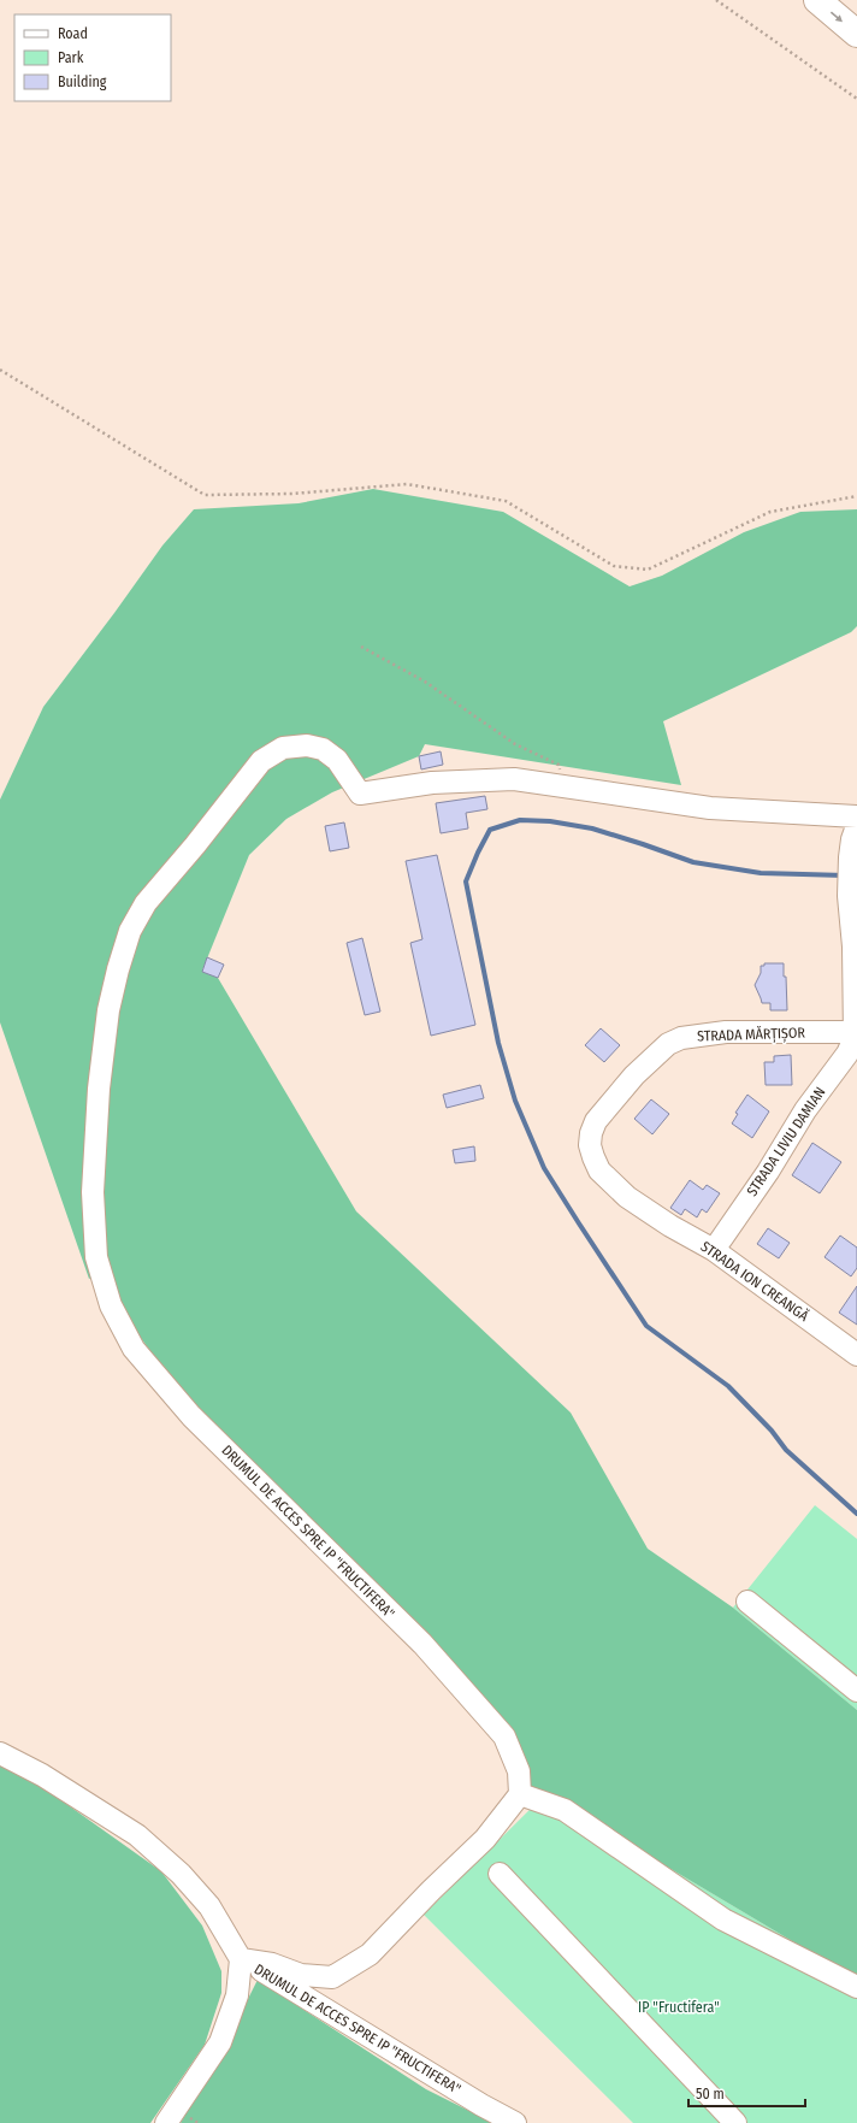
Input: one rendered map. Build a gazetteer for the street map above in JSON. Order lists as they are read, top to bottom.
{
  "streets": {
    "street": [
      "STRADA MĂRȚIȘOR",
      "STRADA LIVIU DAMIAN",
      "STRADA ION CREANGĂ",
      "DRUMUL DE ACCES SPRE IP \"FRUCTIFERA\""
    ]
  },
  "crossings": [
    ["STRADA MĂRȚIȘOR", "STRADA LIVIU DAMIAN"],
    ["STRADA MĂRȚIȘOR", "STRADA ION CREANGĂ"],
    ["STRADA LIVIU DAMIAN", "STRADA ION CREANGĂ"]
  ],
  "parks": ["IP \"Fructifera\""],
  "legend": ["Road", "Park", "Building"],
  "scale_bar": "50 m"
}
